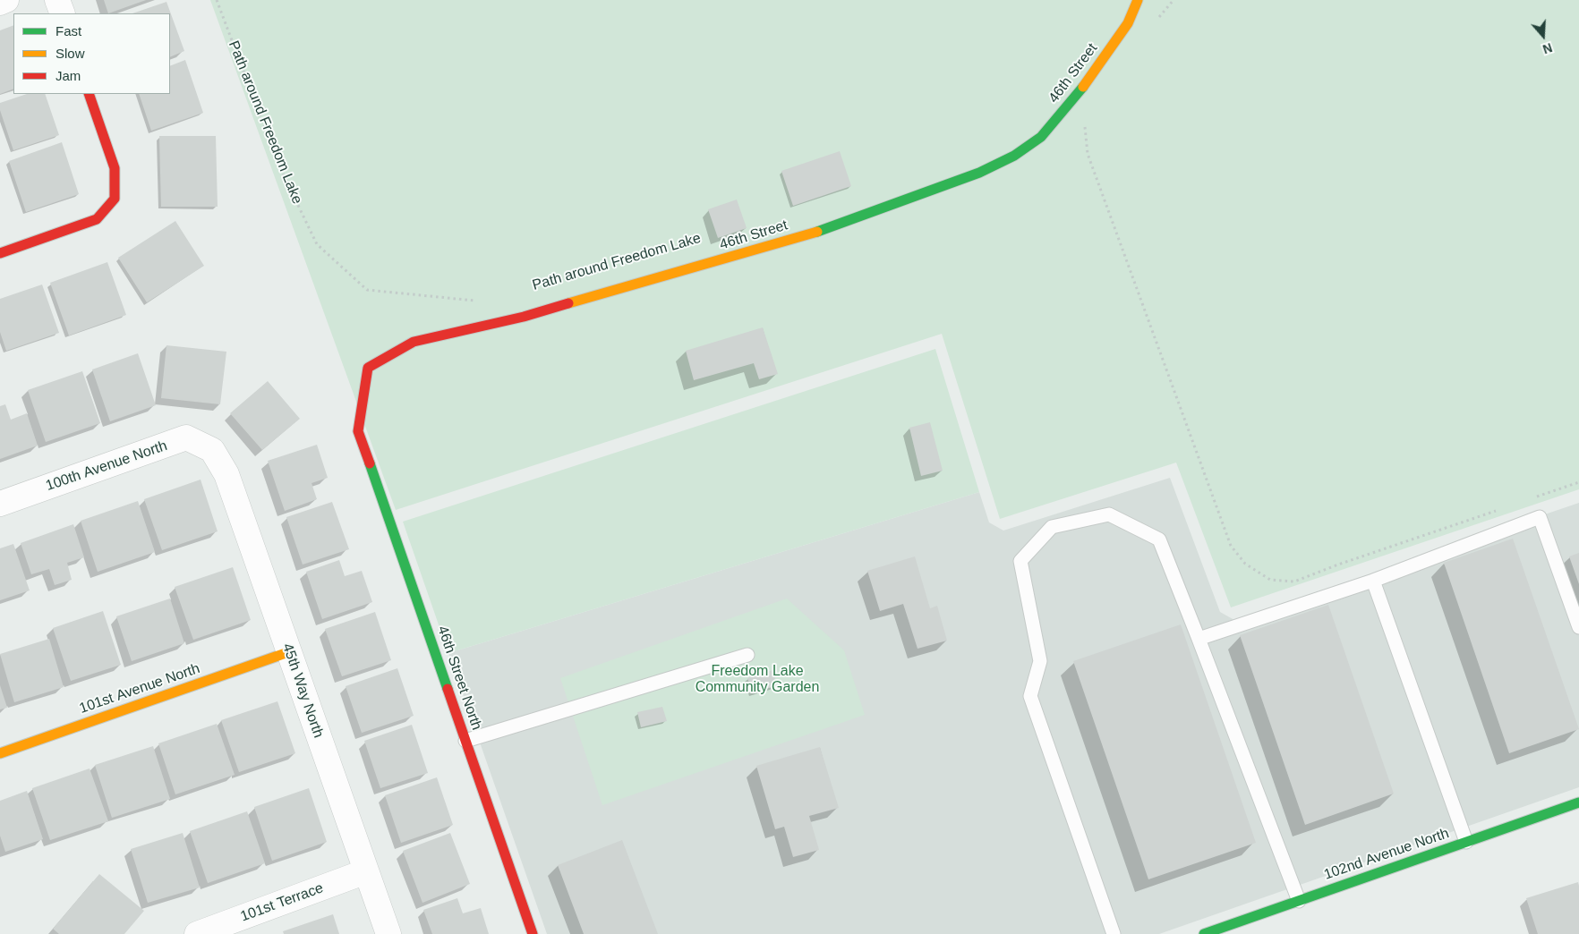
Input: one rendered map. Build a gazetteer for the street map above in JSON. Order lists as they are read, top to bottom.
{
  "streets": {
    "street": [
      "46th Street",
      "100th Avenue North",
      "46th Street North",
      "101st Avenue North",
      "45th Way North",
      "102nd Avenue North",
      "101st Terrace"
    ],
    "path": ["Path around Freedom Lake"]
  },
  "crossings": [
    ["46th Street", "46th Street North"],
    ["100th Avenue North", "45th Way North"],
    ["101st Avenue North", "45th Way North"],
    ["45th Way North", "101st Terrace"]
  ],
  "parks": ["Freedom Lake Community Garden"],
  "legend": ["Fast", "Slow", "Jam"],
  "north": "bottom"
}
